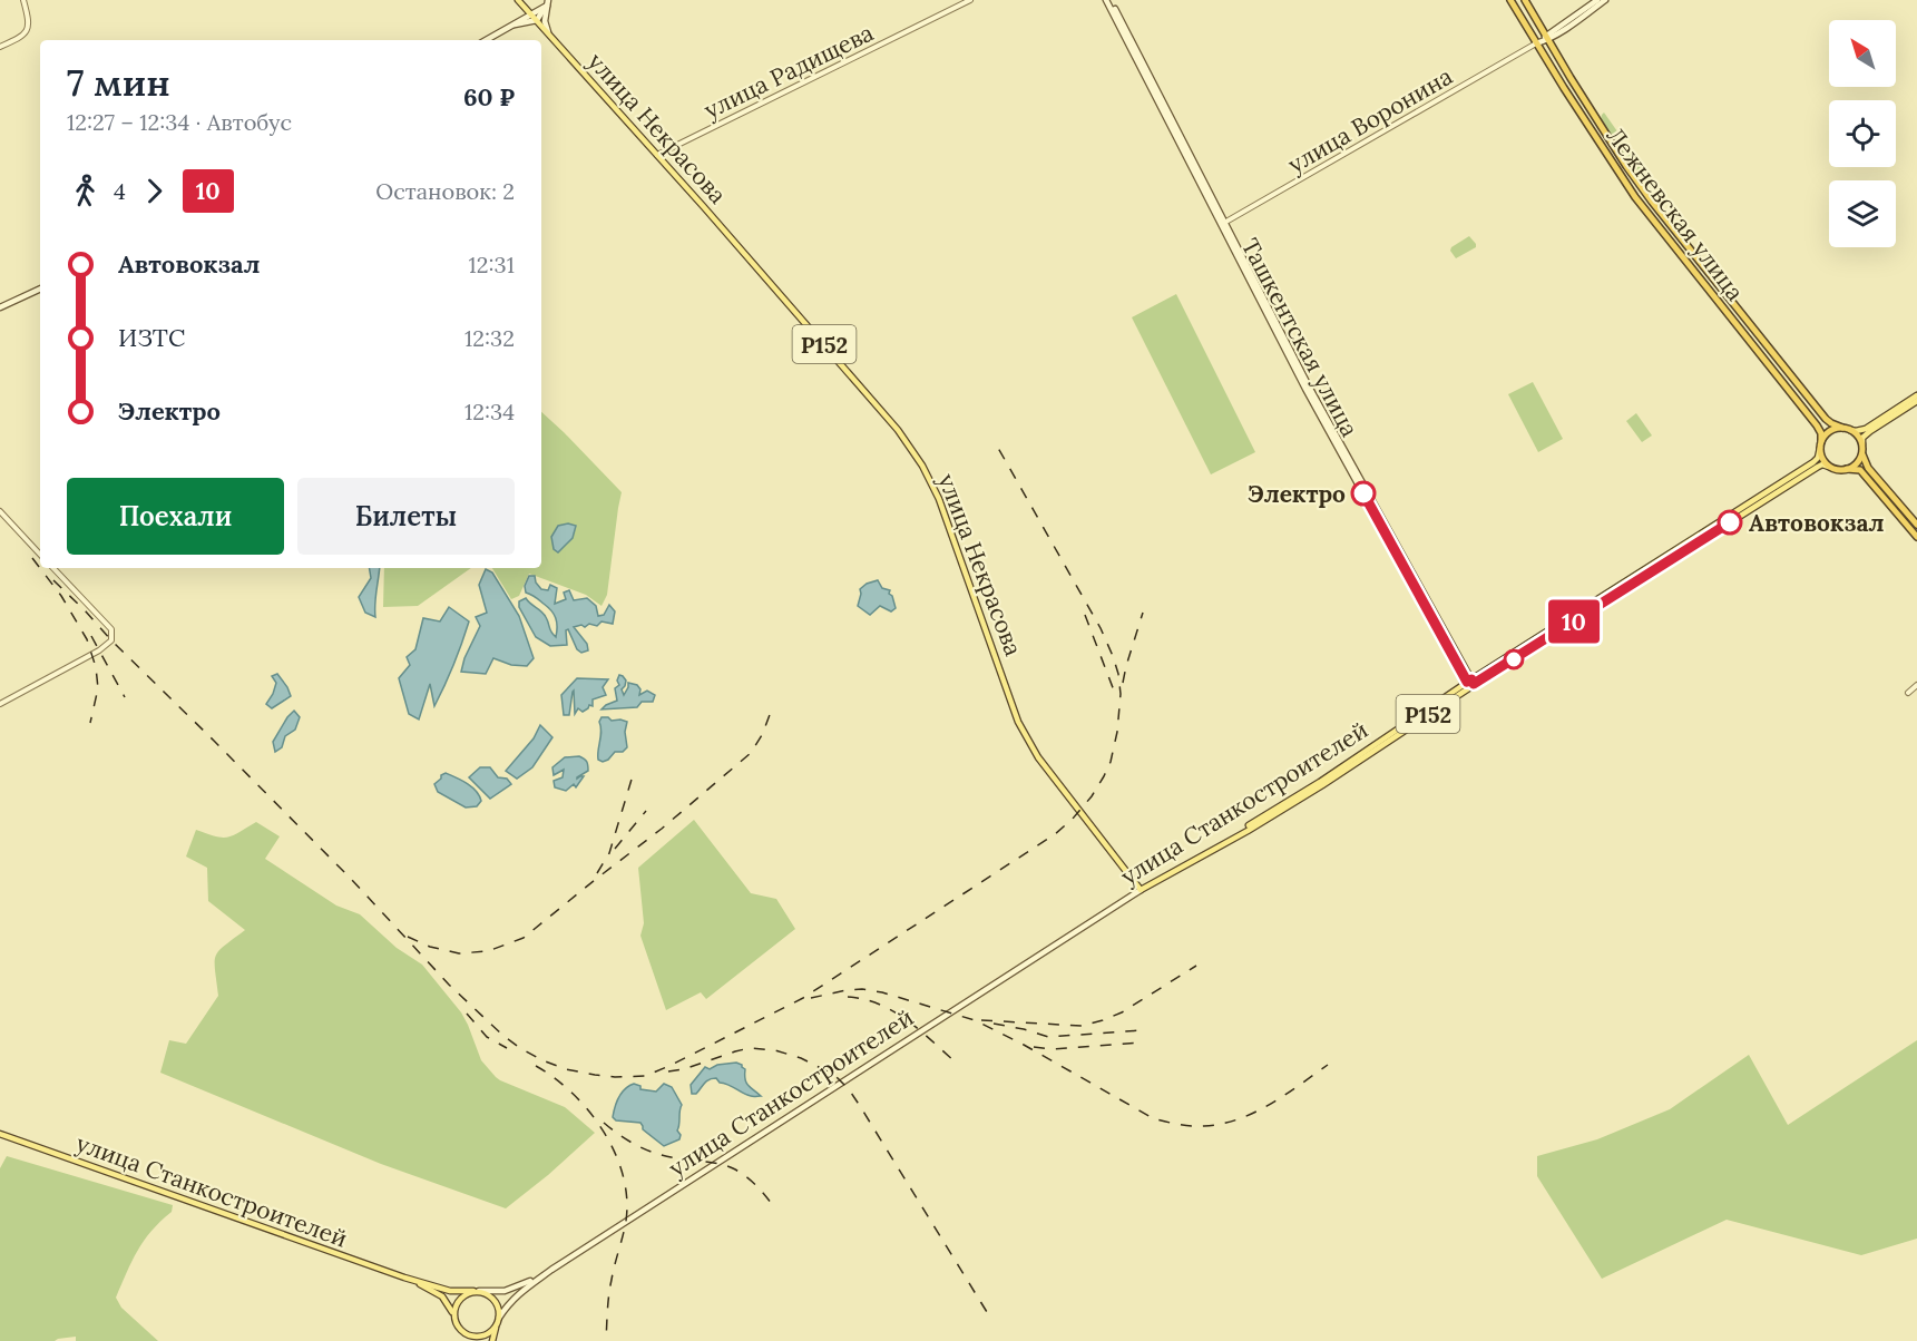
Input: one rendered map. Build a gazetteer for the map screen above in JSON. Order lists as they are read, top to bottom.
{
  "streets": {
    "highway": ["Лежневская улица"],
    "main road": [
      "улица Некрасова",
      "Ташкентская улица",
      "Р152",
      "улица Станкостроителей"
    ],
    "street": ["улица Радищева", "улица Воронина"]
  },
  "crossings": [
    ["улица Радищева", "улица Некрасова"],
    ["улица Воронина", "Лежневская улица"],
    ["улица Воронина", "Ташкентская улица"],
    ["улица Некрасова", "улица Станкостроителей"],
    ["Лежневская улица", "улица Станкостроителей"],
    ["Ташкентская улица", "улица Станкостроителей"]
  ],
  "places": ["Электро", "Автовокзал"],
  "lines": ["bus line 10"],
  "north": "top left",
  "page": {
    "on_map": "10",
    "heading": ["7 мин", "12:27 – 12:34 · Автобус", "60 ₽"],
    "legs": ["4", "10", "Остановок: 2"],
    "list": [
      {
        "name": "Автовокзал",
        "value": "12:31"
      },
      {
        "name": "ИЗТС",
        "value": "12:32"
      },
      {
        "name": "Электро",
        "value": "12:34"
      }
    ],
    "buttons": ["Поехали", "Билеты"]
  }
}
